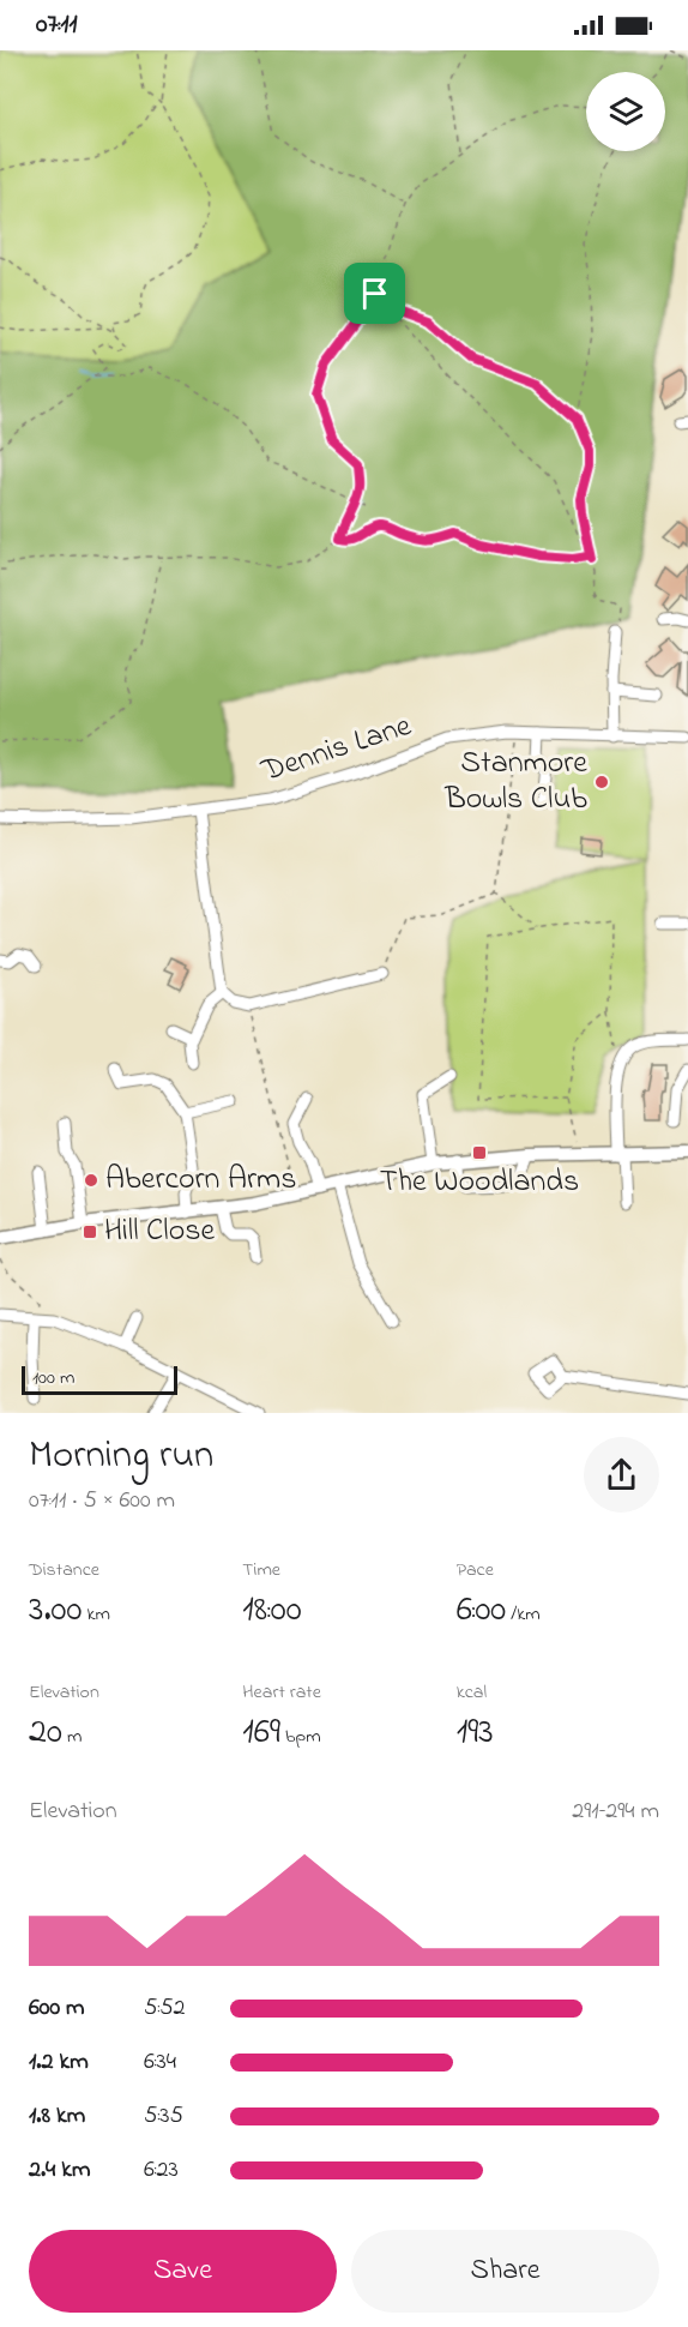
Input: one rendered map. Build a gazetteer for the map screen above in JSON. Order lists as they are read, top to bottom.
{
  "streets": {
    "street": ["Dennis Lane"]
  },
  "places": {
    "other": ["Stanmore Bowls Club", "Abercorn Arms"],
    "transit": ["The Woodlands", "Hill Close"]
  },
  "scale_bar": "100 m",
  "page": {
    "status": "07:11",
    "scale": "100 m",
    "heading": ["Morning run", "07:11 · 5 × 600 m"],
    "stats": [
      ["Distance", "3.00 km"],
      ["Time", "18:00"],
      ["Pace", "6:00 /km"],
      ["Elevation", "20 m"],
      ["Heart rate", "169 bpm"],
      ["kcal", "193"]
    ],
    "chart": ["Elevation", "291–294 m"],
    "list": [
      {
        "name": "600 m",
        "note": "5:52"
      },
      {
        "name": "1.2 km",
        "note": "6:34"
      },
      {
        "name": "1.8 km",
        "note": "5:35"
      },
      {
        "name": "2.4 km",
        "note": "6:23"
      }
    ],
    "buttons": ["Save", "Share"]
  }
}
